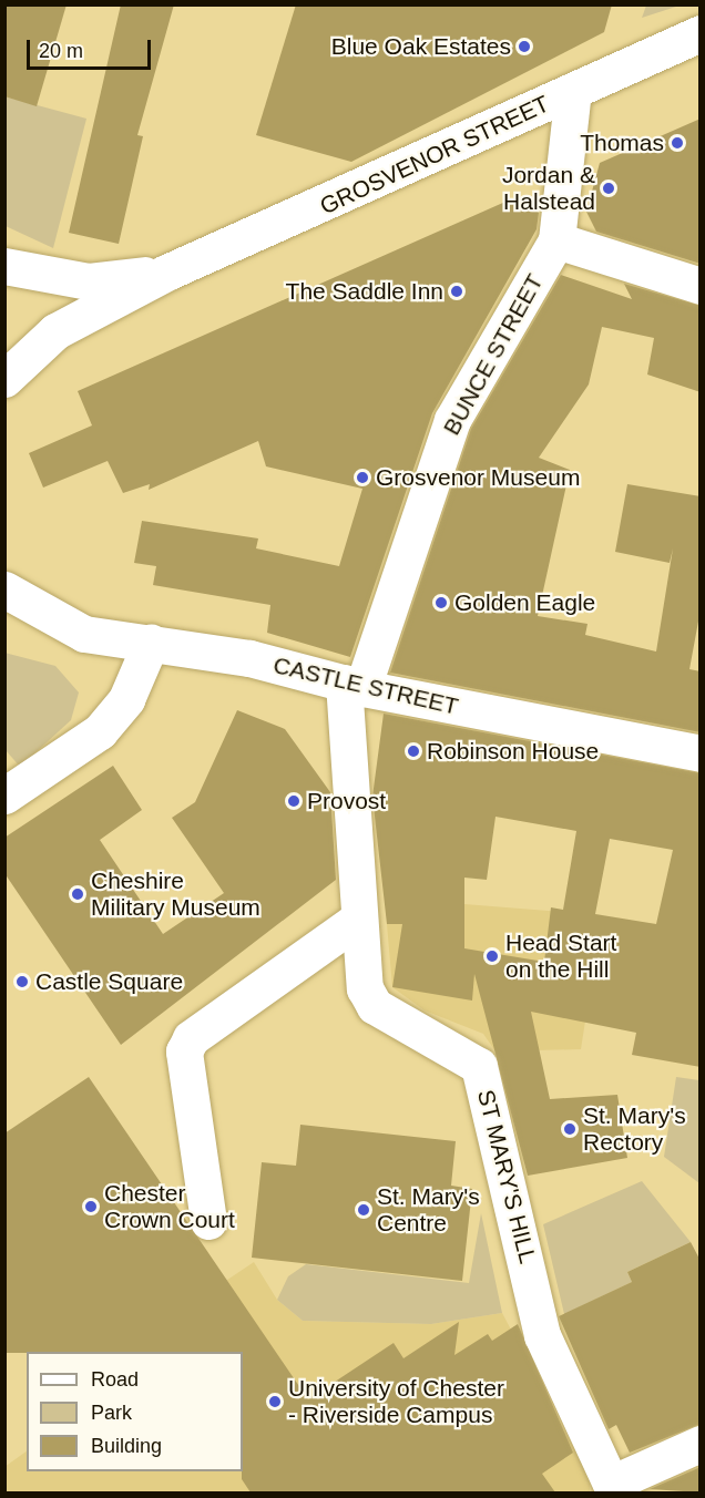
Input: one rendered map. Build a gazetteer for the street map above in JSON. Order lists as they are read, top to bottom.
{
  "streets": {
    "main road": [
      "GROSVENOR STREET",
      "BUNCE STREET",
      "CASTLE STREET",
      "ST MARY'S HILL"
    ]
  },
  "crossings": [
    ["GROSVENOR STREET", "BUNCE STREET"],
    ["BUNCE STREET", "CASTLE STREET"],
    ["BUNCE STREET", "ST MARY'S HILL"],
    ["CASTLE STREET", "ST MARY'S HILL"]
  ],
  "places": [
    "Blue Oak Estates",
    "Thomas",
    "Jordan & Halstead",
    "The Saddle Inn",
    "Grosvenor Museum",
    "Golden Eagle",
    "Robinson House",
    "Provost",
    "Cheshire Military Museum",
    "Head Start on the Hill",
    "Castle Square",
    "St. Mary's Rectory",
    "Chester Crown Court",
    "St. Mary's Centre",
    "University of Chester - Riverside Campus"
  ],
  "legend": ["Road", "Park", "Building"],
  "scale_bar": "20 m"
}
